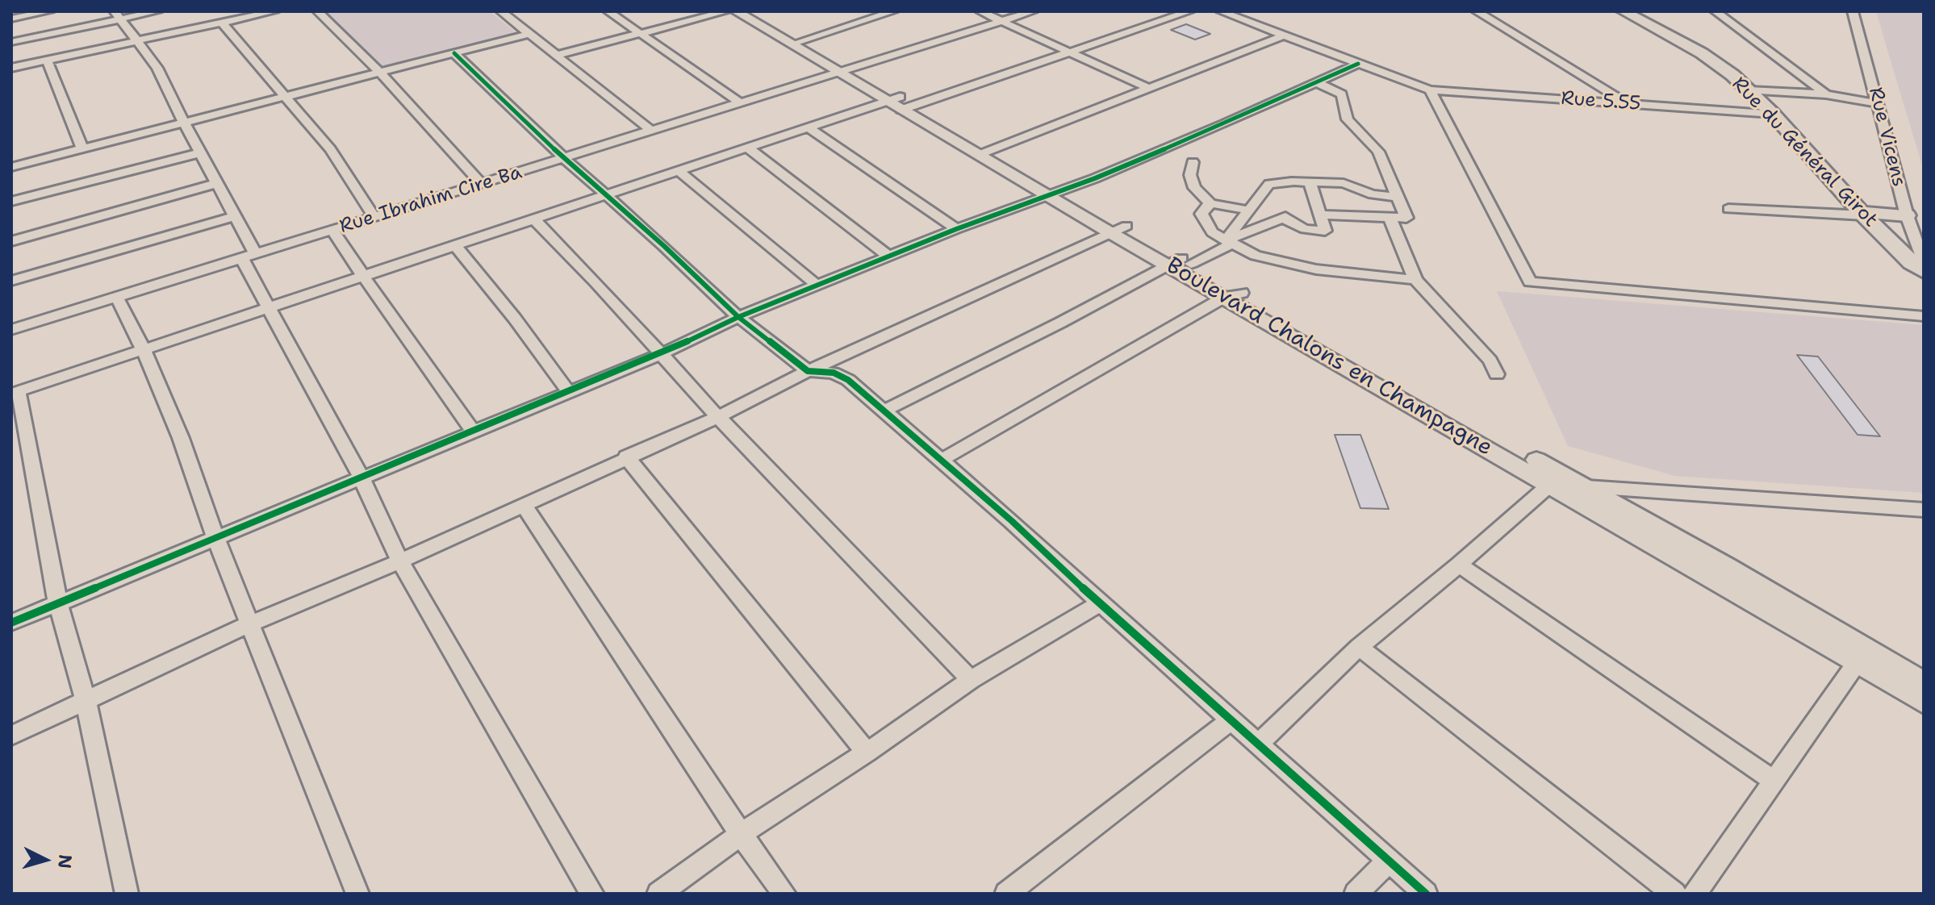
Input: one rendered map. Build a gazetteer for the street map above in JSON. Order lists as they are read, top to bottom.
{
  "streets": {
    "highway": ["Rue du Général Girot"],
    "main road": ["Boulevard Chalons en Champagne"],
    "street": ["Rue 5.55", "Rue Vicens", "Rue Ibrahim Cire Ba"]
  },
  "crossings": [
    ["Rue 5.55", "Rue du Général Girot"],
    ["Rue Vicens", "Rue du Général Girot"],
    ["Rue Ibrahim Cire Ba", "Boulevard Chalons en Champagne"]
  ],
  "north": "right"
}
